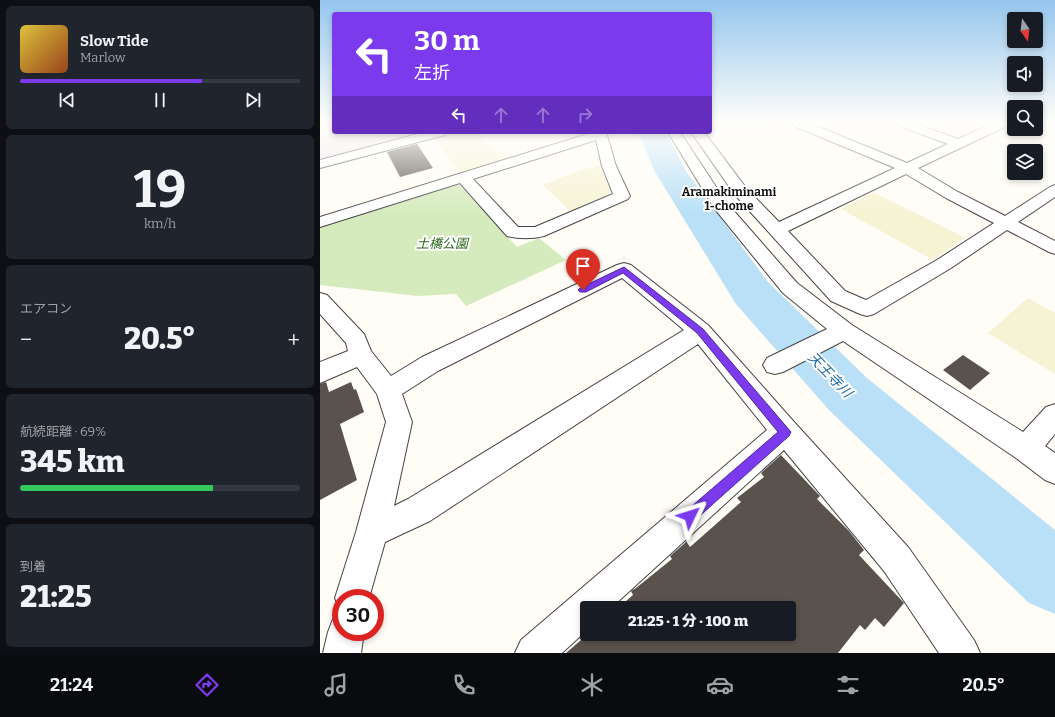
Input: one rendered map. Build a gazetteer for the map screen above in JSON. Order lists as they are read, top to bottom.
{
  "districts": ["Aramakiminami 1-chome"],
  "water": ["天王寺川"],
  "parks": ["土橋公園"],
  "north": "bottom",
  "page": {
    "turn": ["30 m", "左折"],
    "song": ["Slow Tide", "Marlow"],
    "tile": [
      ["19", "km/h"],
      "エアコン",
      ["航続距離 · 69%", "345 km"],
      ["到着", "21:25"]
    ],
    "heat": ["−", "20.5°", "+"],
    "limit": "30",
    "trip": "21:25 · 1 分 · 100 m",
    "tabs": ["21:24", "20.5°"]
  }
}
